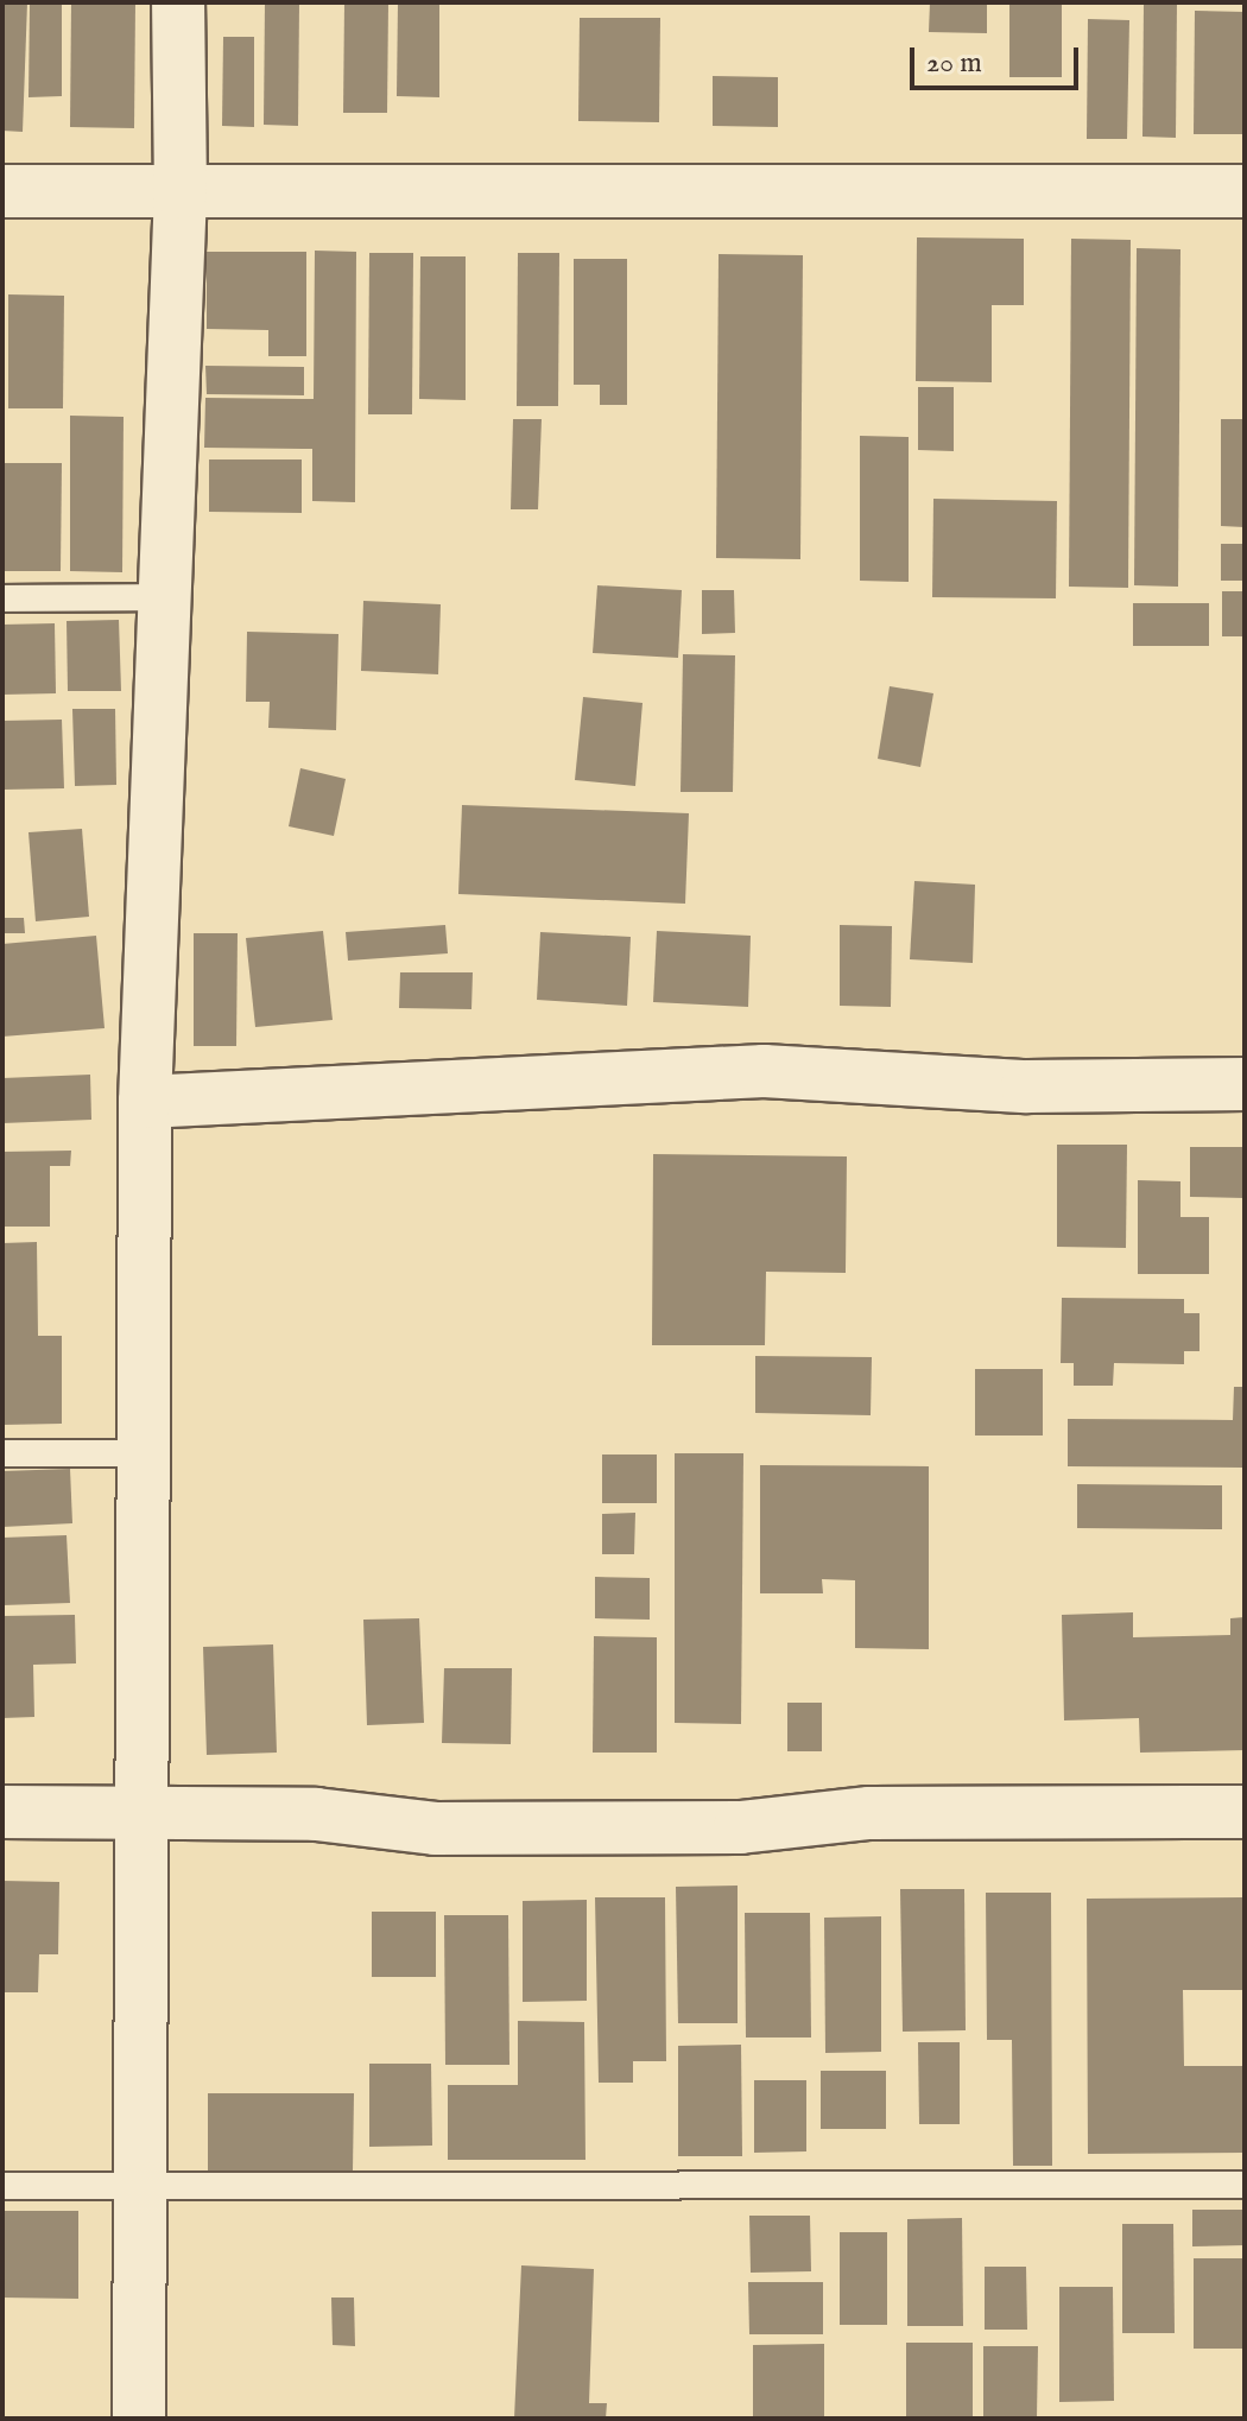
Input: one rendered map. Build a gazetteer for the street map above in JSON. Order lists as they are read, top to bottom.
{
  "scale_bar": "20 m"
}
